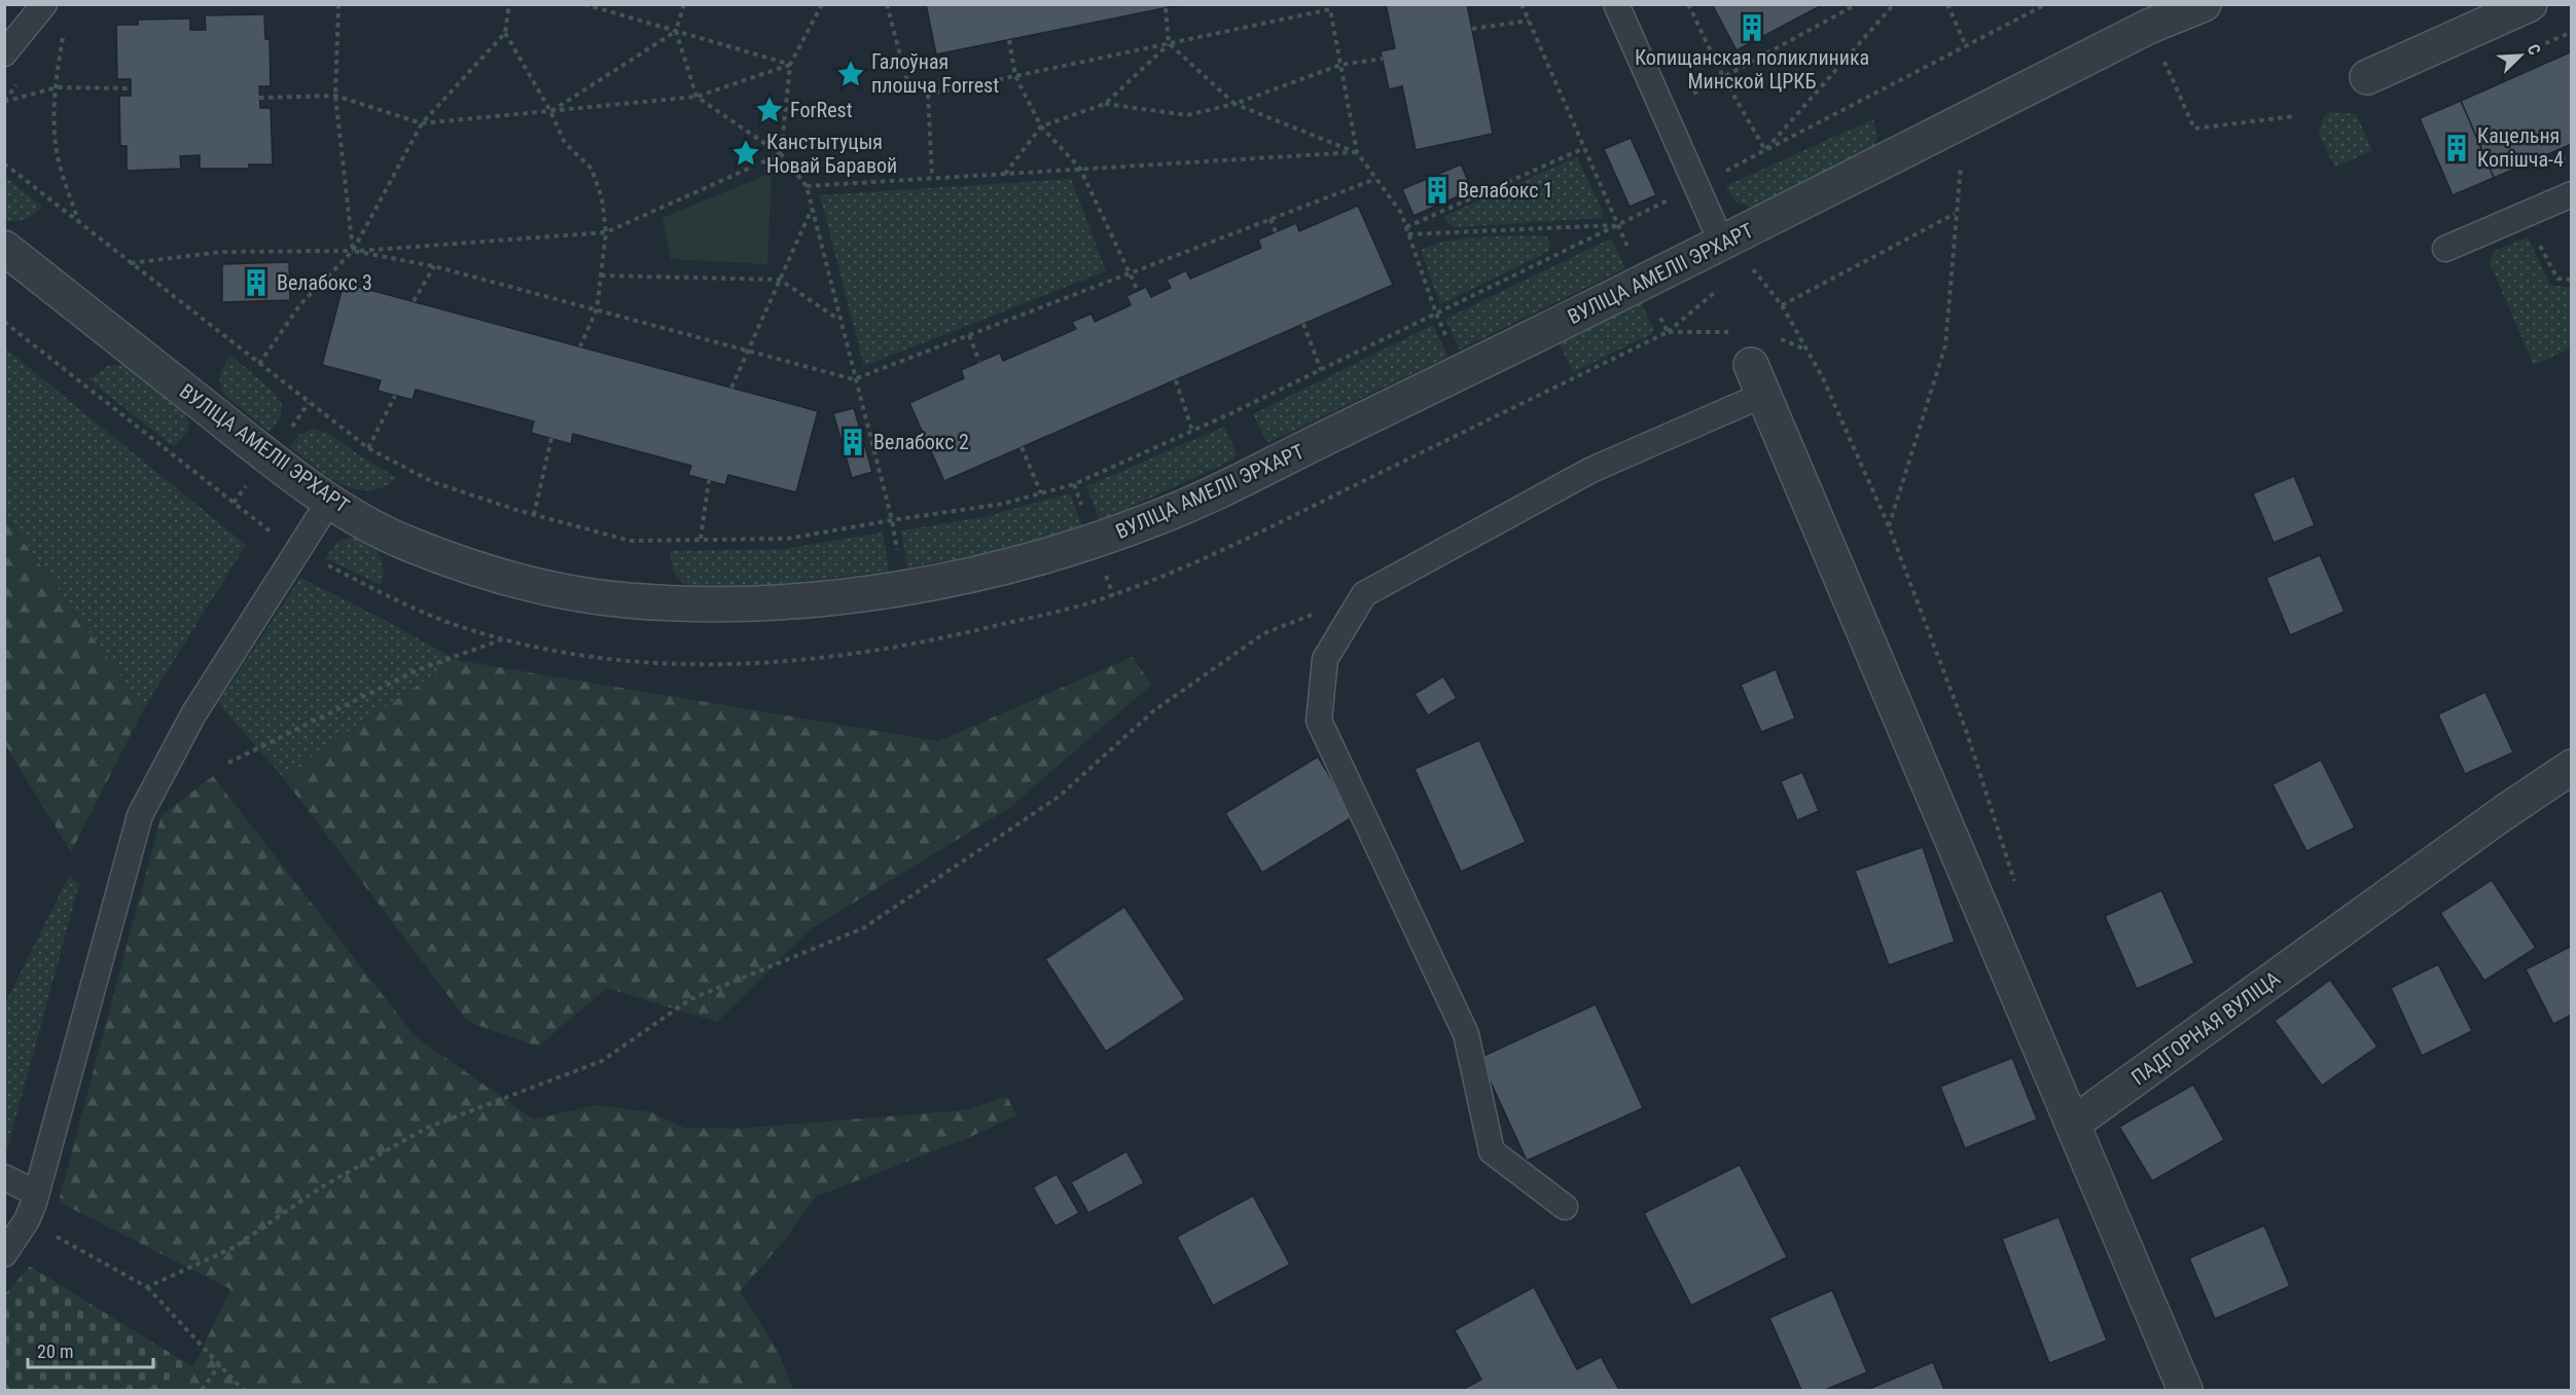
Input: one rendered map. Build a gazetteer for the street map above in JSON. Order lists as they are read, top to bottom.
{
  "streets": {
    "street": ["ВУЛІЦА АМЕЛІІ ЭРХАРТ", "ПАДГОРНАЯ ВУЛІЦА"]
  },
  "places": {
    "building": [
      "Копищанская поликлиника Минской ЦРКБ",
      "Кацельня Копішча-4",
      "Велабокс 1",
      "Велабокс 3",
      "Велабокс 2"
    ],
    "place": ["Галоўная плошча Forrest", "ForRest", "Канстытуцыя Новай Баравой"]
  },
  "scale_bar": "20 m",
  "north": "top right"
}
